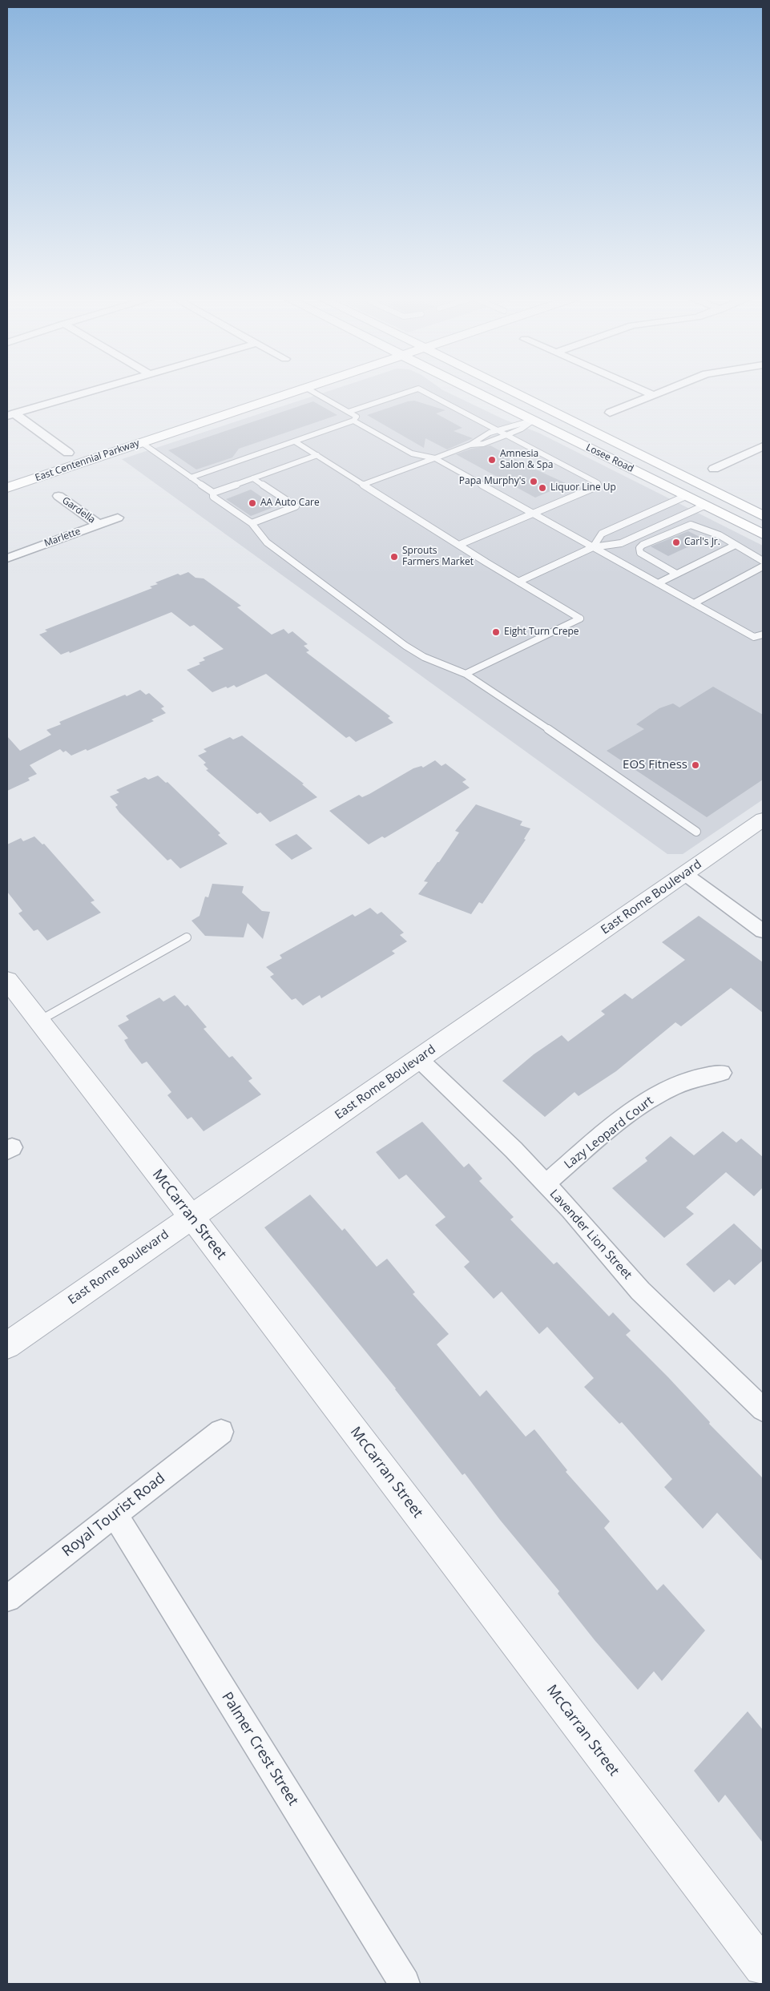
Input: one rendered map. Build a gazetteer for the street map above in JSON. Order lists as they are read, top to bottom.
{
  "streets": {
    "main road": ["Losee Road", "East Centennial Parkway"],
    "street": [
      "Gardella",
      "Marlette",
      "East Rome Boulevard",
      "Lazy Leopard Court",
      "McCarran Street",
      "Lavender Lion Street",
      "Royal Tourist Road",
      "Palmer Crest Street"
    ]
  },
  "crossings": [
    ["Gardella", "Marlette"],
    ["East Rome Boulevard", "McCarran Street"],
    ["East Rome Boulevard", "Lavender Lion Street"],
    ["Lazy Leopard Court", "Lavender Lion Street"],
    ["Royal Tourist Road", "Palmer Crest Street"]
  ],
  "places": [
    "Amnesia Salon & Spa",
    "Papa Murphy's",
    "Liquor Line Up",
    "AA Auto Care",
    "Carl's Jr.",
    "Sprouts Farmers Market",
    "Eight Turn Crepe",
    "EOS Fitness"
  ]
}
